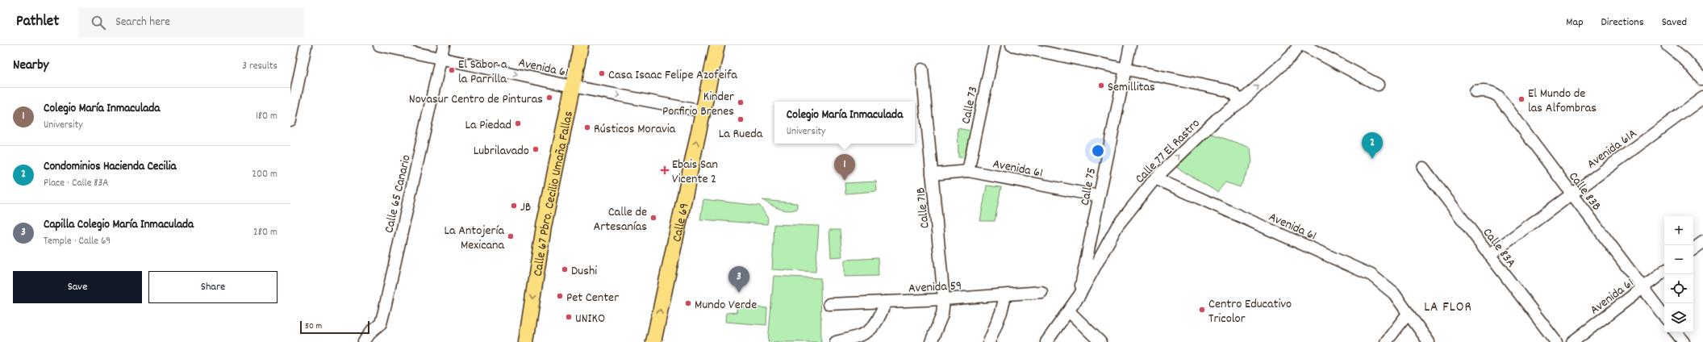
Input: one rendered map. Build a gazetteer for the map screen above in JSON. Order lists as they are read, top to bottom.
{
  "streets": {
    "main road": ["Calle 67 Pbro. Cecilio Umaña Fallas", "Calle 69"],
    "street": [
      "Avenida 61",
      "Calle 73",
      "Avenida 61A",
      "Calle 77 El Rastro",
      "Calle 75",
      "Calle 83B",
      "Calle 65 Canario",
      "Calle 71B",
      "Calle 83A",
      "Avenida 59"
    ]
  },
  "crossings": [
    ["Avenida 61", "Calle 73"],
    ["Avenida 61", "Calle 77 El Rastro"],
    ["Avenida 61", "Calle 75"],
    ["Avenida 61", "Calle 83B"],
    ["Avenida 61", "Calle 65 Canario"],
    ["Avenida 61", "Calle 67 Pbro. Cecilio Umaña Fallas"],
    ["Avenida 61", "Calle 71B"],
    ["Avenida 61", "Calle 69"],
    ["Avenida 61A", "Calle 83B"],
    ["Avenida 61A", "Calle 83A"],
    ["Calle 77 El Rastro", "Calle 75"],
    ["Calle 71B", "Avenida 59"]
  ],
  "one_way": ["Calle 77 El Rastro", "Calle 67 Pbro. Cecilio Umaña Fallas", "Calle 69"],
  "districts": ["LA FLOR"],
  "places": {
    "other": [
      "El Sabor a la Parrilla",
      "Casa Isaac Felipe Azofeifa",
      "Semillitas",
      "Novasur Centro de Pinturas",
      "El Mundo de las Alfombras",
      "Kinder Porfirio Brenes",
      "La Rueda",
      "La Piedad",
      "Rústicos Moravia",
      "Lubrilavado",
      "JB",
      "Calle de Artesanías",
      "La Antojería Mexicana",
      "Dushi",
      "Pet Center",
      "Mundo Verde",
      "Centro Educativo Tricolor",
      "UNIKO"
    ],
    "health": ["Ebais San Vicente 2"]
  },
  "scale_bar": "50 m",
  "page": {
    "header": "Pathlet",
    "search": "Search here",
    "nav": ["Map", "Directions", "Saved"],
    "heading": ["Nearby", "3 results"],
    "list": [
      {
        "mark": "1",
        "name": "Colegio María Inmaculada",
        "note": "University",
        "value": "180 m"
      },
      {
        "mark": "2",
        "name": "Condominios Hacienda Cecilia",
        "note": "Place · Calle 83A",
        "value": "200 m"
      },
      {
        "mark": "3",
        "name": "Capilla Colegio María Inmaculada",
        "note": "Temple · Calle 69",
        "value": "280 m"
      }
    ],
    "popup": ["Colegio María Inmaculada", "University"],
    "pins": ["2", "1", "3"],
    "map_buttons": ["+", "−"],
    "buttons": ["Save", "Share"],
    "scale": "50 m"
  }
}
